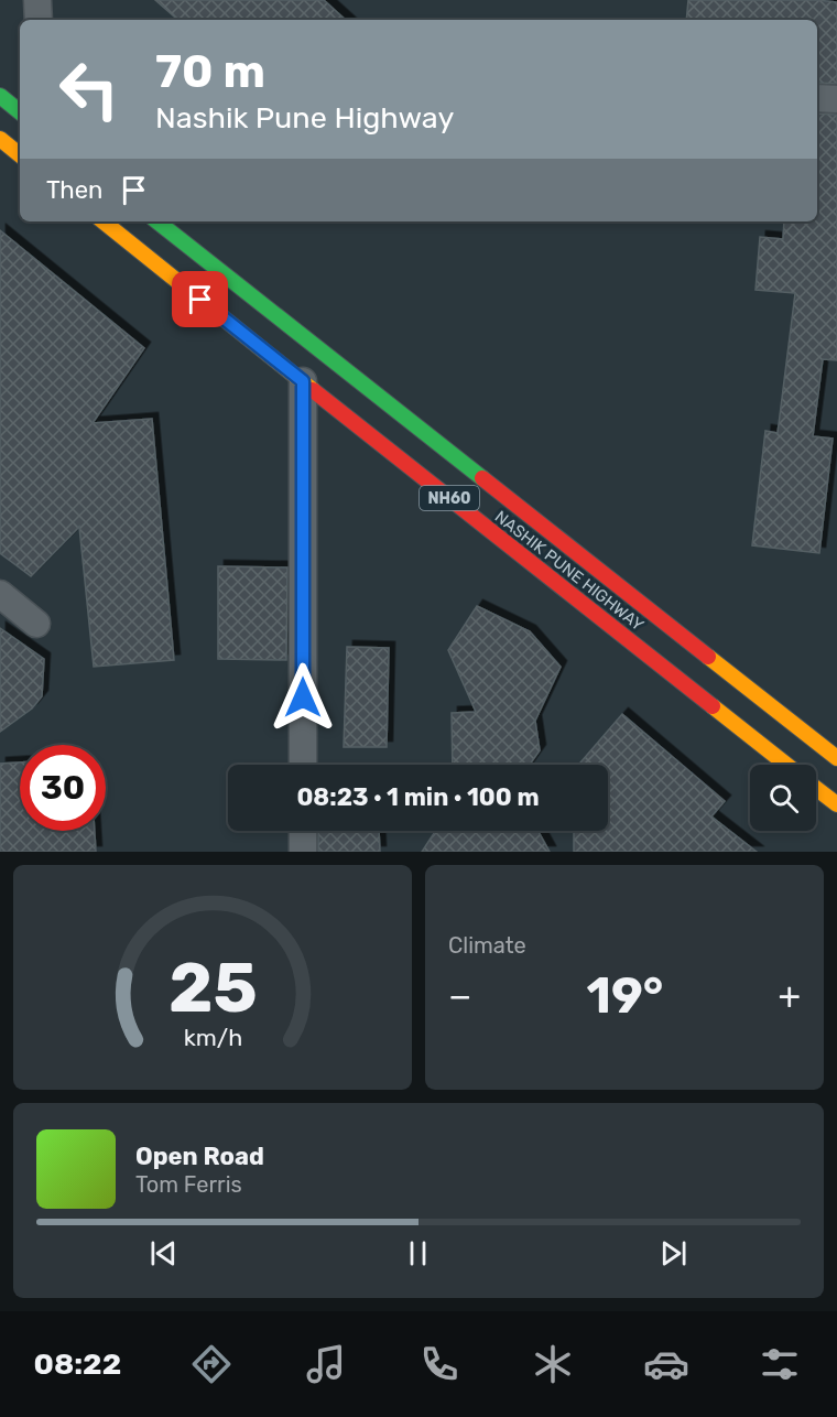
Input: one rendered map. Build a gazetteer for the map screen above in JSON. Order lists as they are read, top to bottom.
{
  "streets": {
    "highway": ["NH60", "NASHIK PUNE HIGHWAY"]
  },
  "page": {
    "turn": ["70 m", "Nashik Pune Highway"],
    "then": "Then",
    "limit": "30",
    "trip": "08:23 · 1 min · 100 m",
    "tile": "Climate",
    "heat": ["−", "19°", "+"],
    "song": ["Open Road", "Tom Ferris"],
    "tabs": "08:22",
    "gauge": ["25", "km/h"]
  }
}
